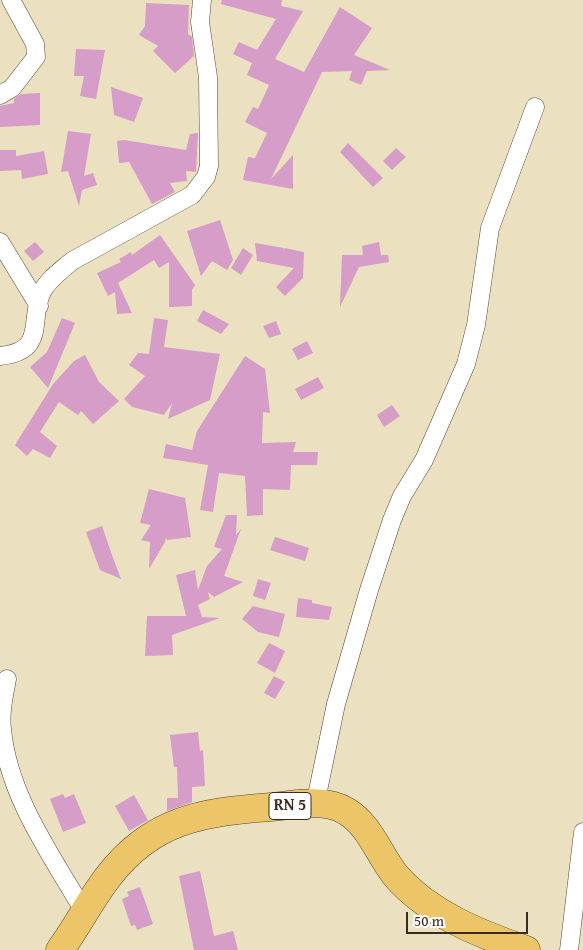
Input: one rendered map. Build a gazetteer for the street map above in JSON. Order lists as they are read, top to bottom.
{
  "streets": {
    "main road": ["RN 5"]
  },
  "scale_bar": "50 m"
}
